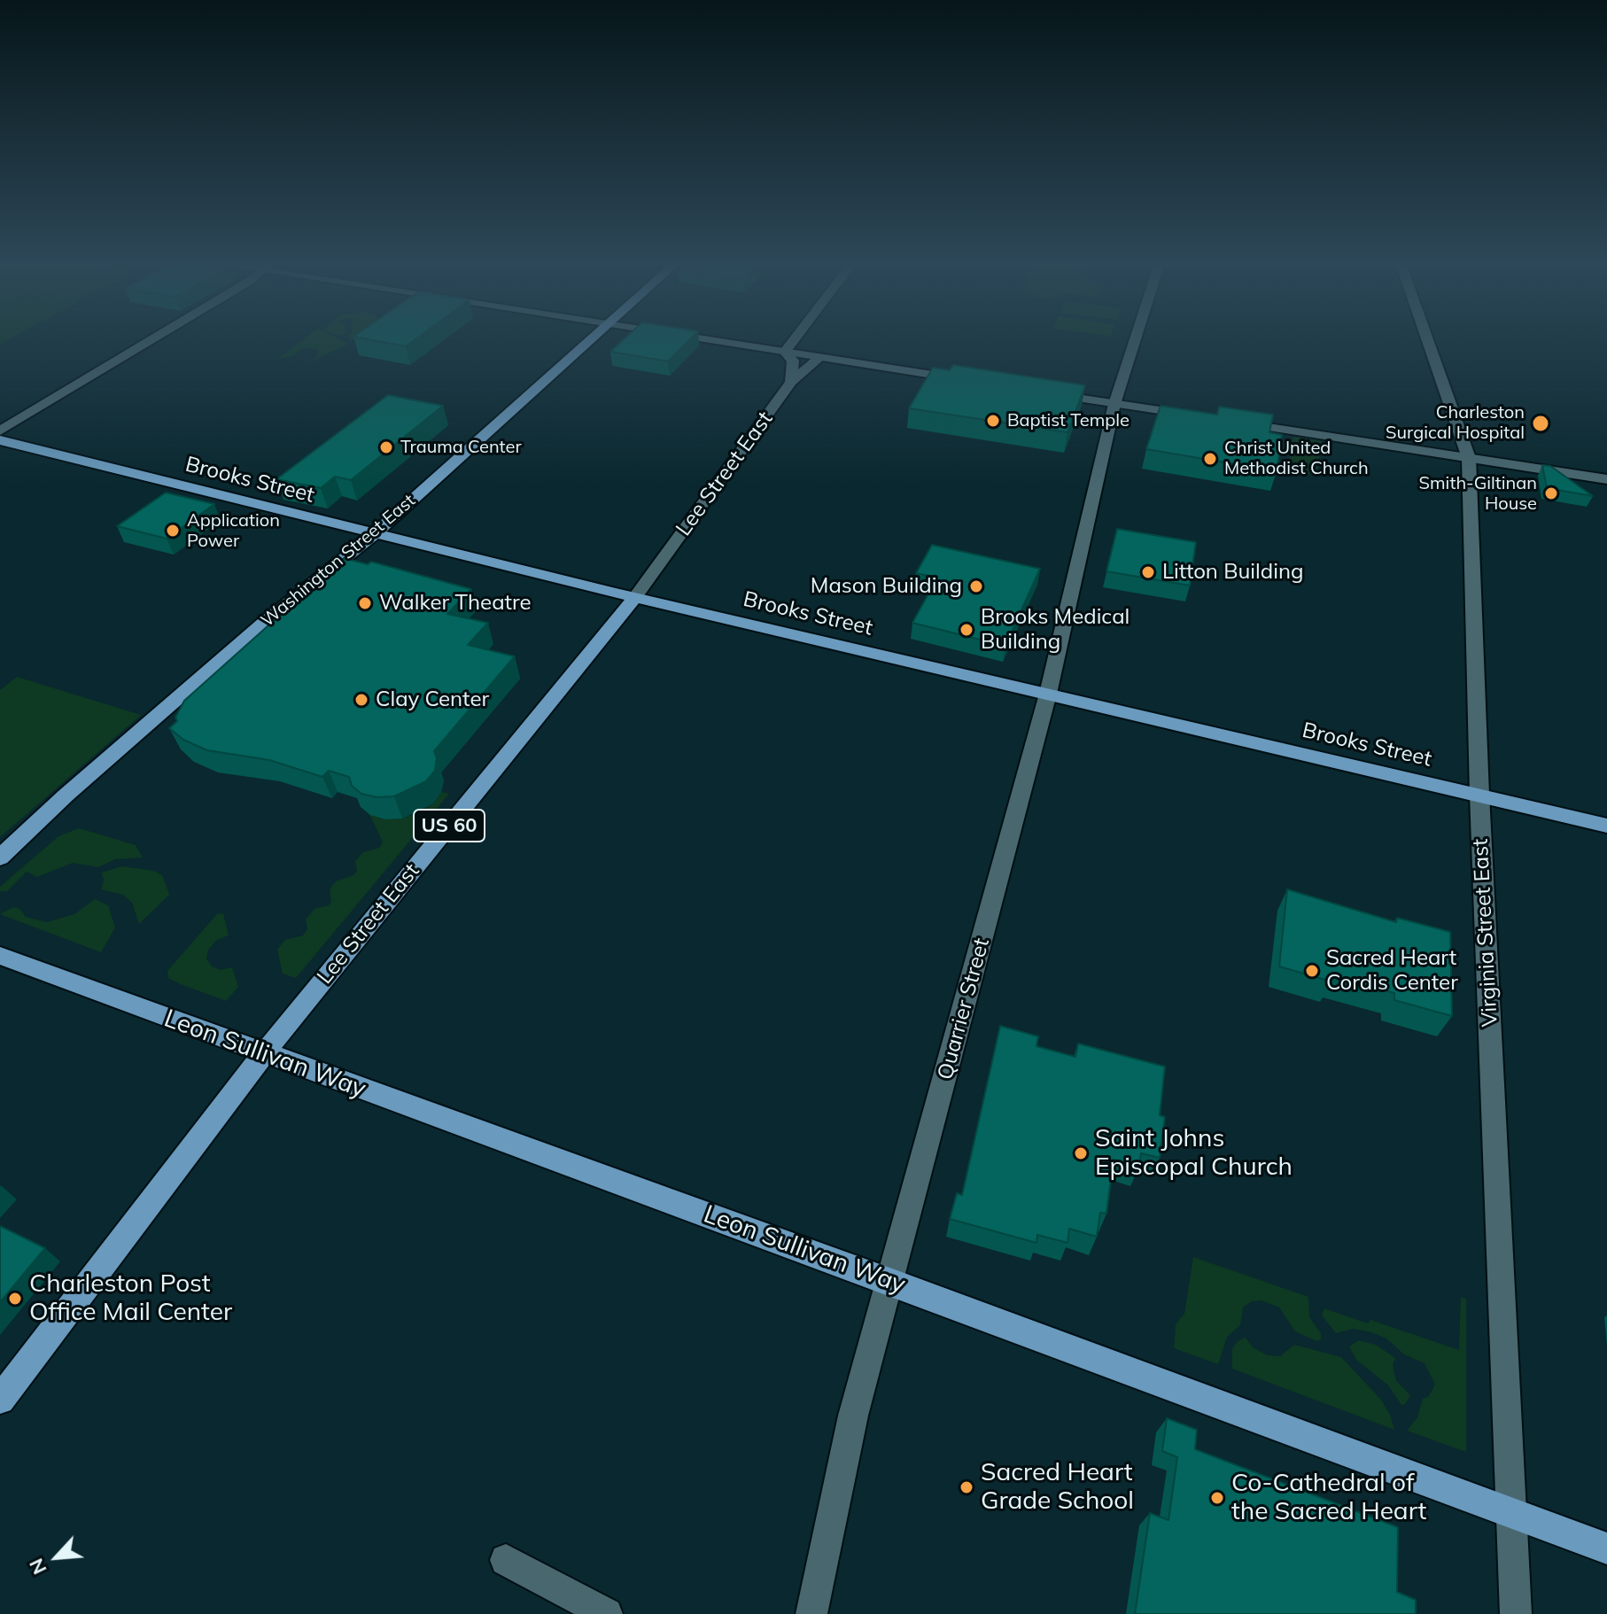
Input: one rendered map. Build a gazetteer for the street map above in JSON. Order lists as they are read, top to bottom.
{
  "streets": {
    "main road": [
      "Lee Street East",
      "Brooks Street",
      "Washington Street East",
      "US 60",
      "Virginia Street East",
      "Quarrier Street",
      "Leon Sullivan Way"
    ]
  },
  "crossings": [
    ["Lee Street East", "Brooks Street"],
    ["Lee Street East", "Leon Sullivan Way"],
    ["Brooks Street", "Washington Street East"],
    ["Brooks Street", "Virginia Street East"],
    ["Brooks Street", "Quarrier Street"],
    ["Virginia Street East", "Leon Sullivan Way"],
    ["Quarrier Street", "Leon Sullivan Way"]
  ],
  "places": [
    "Baptist Temple",
    "Charleston Surgical Hospital",
    "Trauma Center",
    "Christ United Methodist Church",
    "Smith-Giltinan House",
    "Application Power",
    "Litton Building",
    "Mason Building",
    "Walker Theatre",
    "Brooks Medical Building",
    "Clay Center",
    "Sacred Heart Cordis Center",
    "Saint Johns Episcopal Church",
    "Charleston Post Office Mail Center",
    "Sacred Heart Grade School",
    "Co-Cathedral of the Sacred Heart"
  ],
  "north": "bottom left"
}
